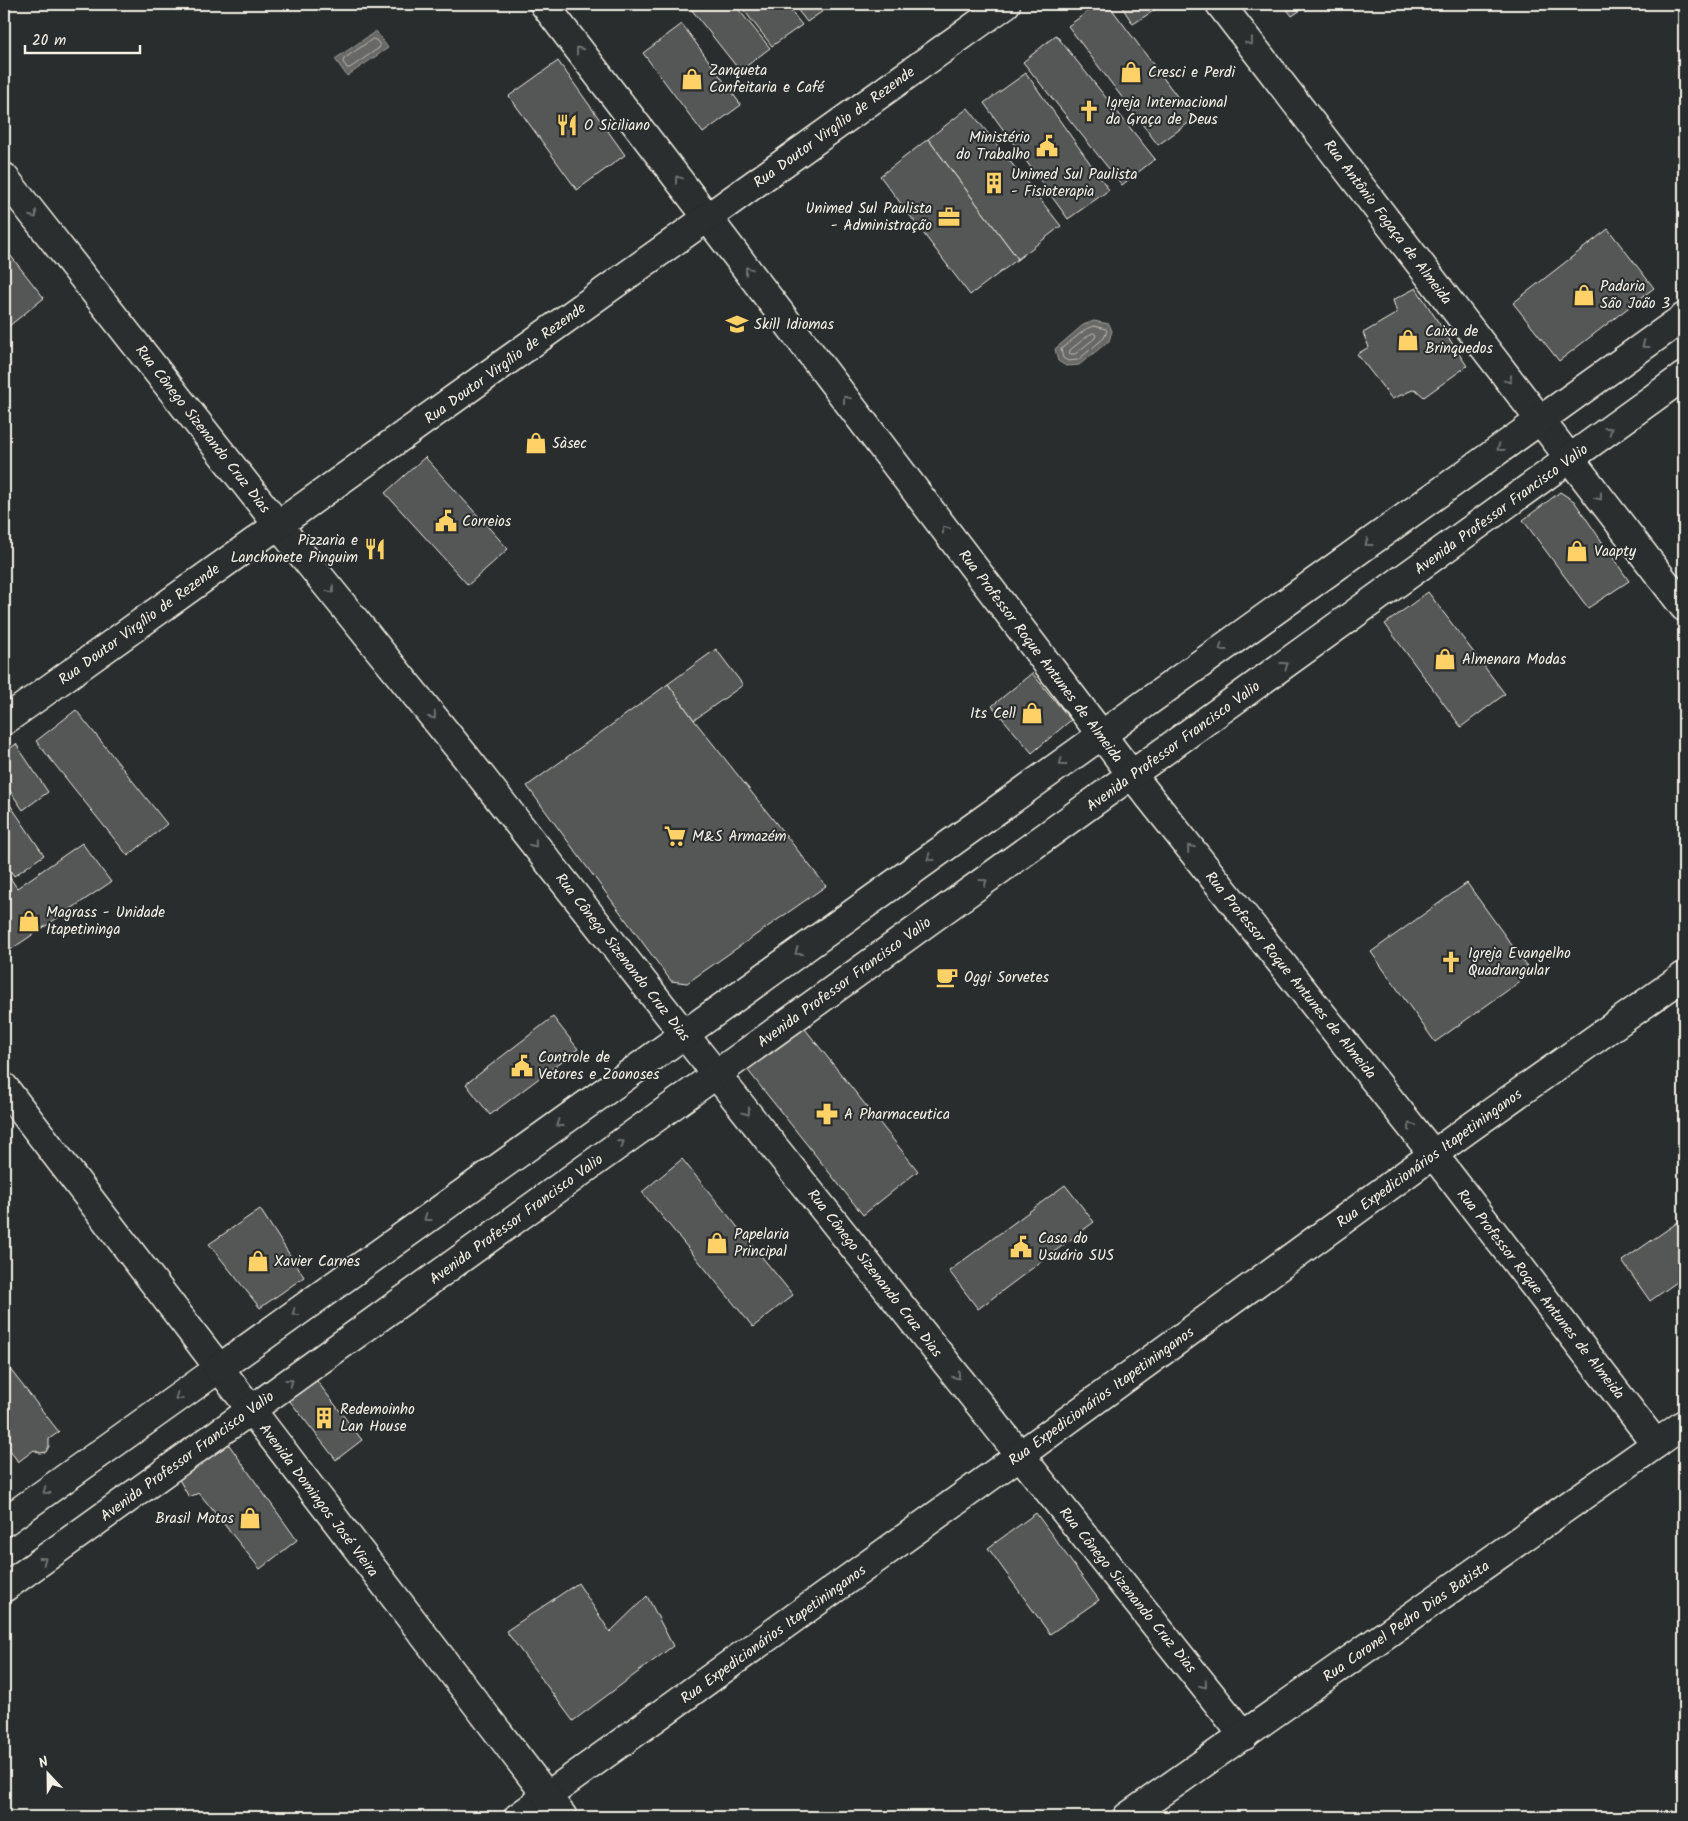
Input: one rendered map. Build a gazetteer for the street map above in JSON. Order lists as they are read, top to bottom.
{
  "streets": {
    "street": [
      "Rua Doutor Virgílio de Rezende",
      "Rua Antônio Fogaça de Almeida",
      "Rua Cônego Sizenando Cruz Dias",
      "Avenida Professor Francisco Valio",
      "Rua Professor Roque Antunes de Almeida",
      "Rua Expedicionários Itapetininganos",
      "Avenida Domingos José Vieira",
      "Rua Coronel Pedro Dias Batista"
    ]
  },
  "crossings": [
    ["Rua Doutor Virgílio de Rezende", "Rua Cônego Sizenando Cruz Dias"],
    ["Rua Doutor Virgílio de Rezende", "Rua Professor Roque Antunes de Almeida"],
    ["Rua Antônio Fogaça de Almeida", "Avenida Professor Francisco Valio"],
    ["Rua Cônego Sizenando Cruz Dias", "Avenida Professor Francisco Valio"],
    ["Rua Cônego Sizenando Cruz Dias", "Rua Expedicionários Itapetininganos"],
    ["Rua Cônego Sizenando Cruz Dias", "Rua Coronel Pedro Dias Batista"],
    ["Avenida Professor Francisco Valio", "Rua Professor Roque Antunes de Almeida"],
    ["Avenida Professor Francisco Valio", "Avenida Domingos José Vieira"],
    ["Rua Professor Roque Antunes de Almeida", "Rua Expedicionários Itapetininganos"],
    ["Rua Professor Roque Antunes de Almeida", "Rua Coronel Pedro Dias Batista"],
    ["Rua Expedicionários Itapetininganos", "Avenida Domingos José Vieira"]
  ],
  "one_way": ["Rua Antônio Fogaça de Almeida", "Rua Cônego Sizenando Cruz Dias", "Rua Professor Roque Antunes de Almeida"],
  "places": {
    "shop": [
      "Cresci e Perdi",
      "Zanqueta Confeitaria e Café",
      "Padaria São João 3",
      "Caixa de Brinquedos",
      "5àsec",
      "Vaapty",
      "Almenara Modas",
      "Its Cell",
      "Magrass - Unidade Itapetininga",
      "Papelaria Principal",
      "Xavier Carnes",
      "Brasil Motos"
    ],
    "church": ["Igreja Internacional da Graça de Deus", "Igreja Evangelho Quadrangular"],
    "restaurant": ["O Siciliano", "Pizzaria e Lanchonete Pinguim"],
    "public building": [
      "Ministério do Trabalho",
      "Correios",
      "Controle de Vetores e Zoonoses",
      "Casa do Usuário SUS"
    ],
    "building": ["Unimed Sul Paulista - Fisioterapia", "Redemoinho Lan House"],
    "office": ["Unimed Sul Paulista - Administração"],
    "school or university": ["Skill Idiomas"],
    "supermarket": ["M&S Armazém"],
    "cafe": ["Oggi Sorvetes"],
    "pharmacy": ["A Pharmaceutica"]
  },
  "scale_bar": "20 m",
  "north": "top"
}
